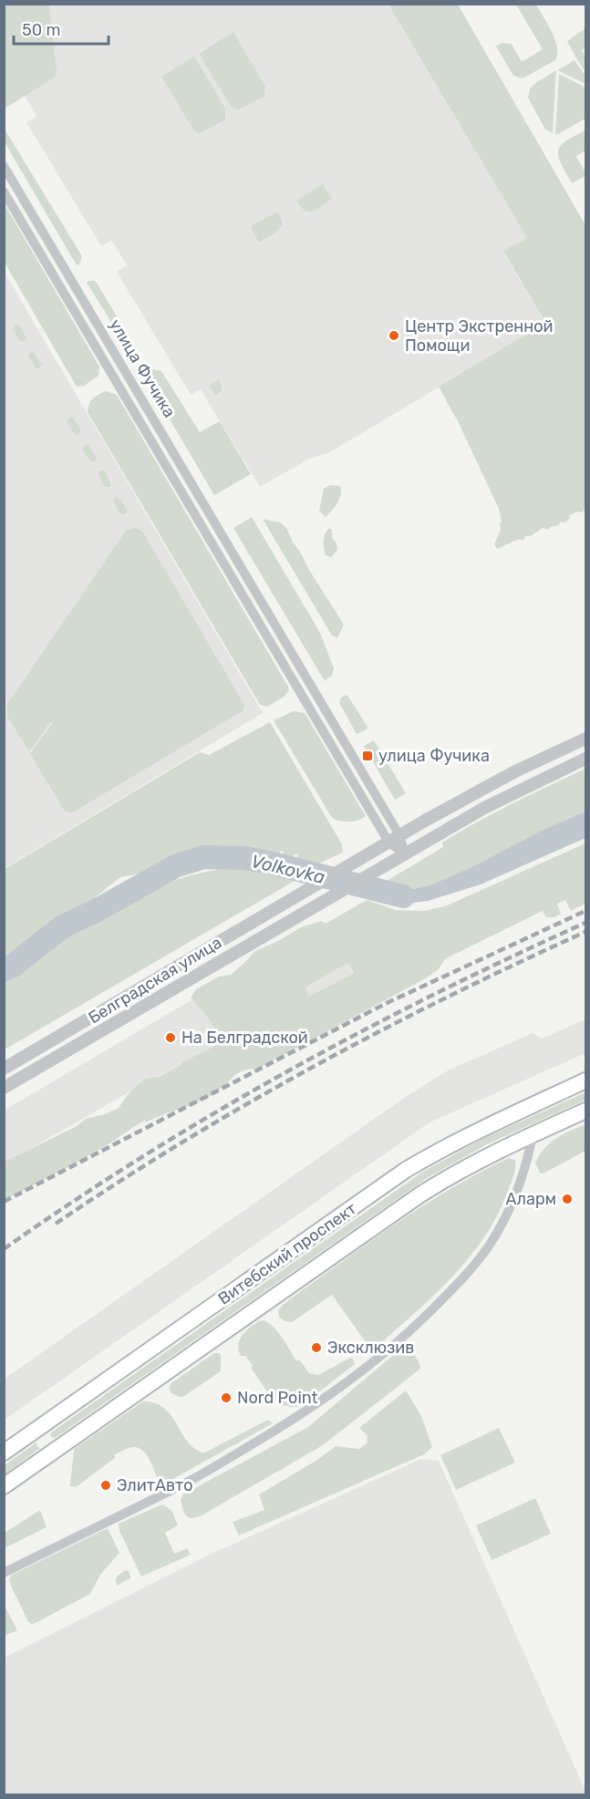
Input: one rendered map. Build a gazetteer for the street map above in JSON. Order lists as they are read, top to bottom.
{
  "streets": {
    "main road": ["Витебский проспект"],
    "street": ["улица Фучика", "Белградская улица"]
  },
  "crossings": [
    ["улица Фучика", "Белградская улица"]
  ],
  "water": ["Volkovka"],
  "places": {
    "other": [
      "Центр Экстренной Помощи",
      "На Белградской",
      "Аларм",
      "Эксклюзив",
      "Nord Point",
      "ЭлитАвто"
    ],
    "transit": ["улица Фучика"]
  },
  "scale_bar": "50 m"
}
